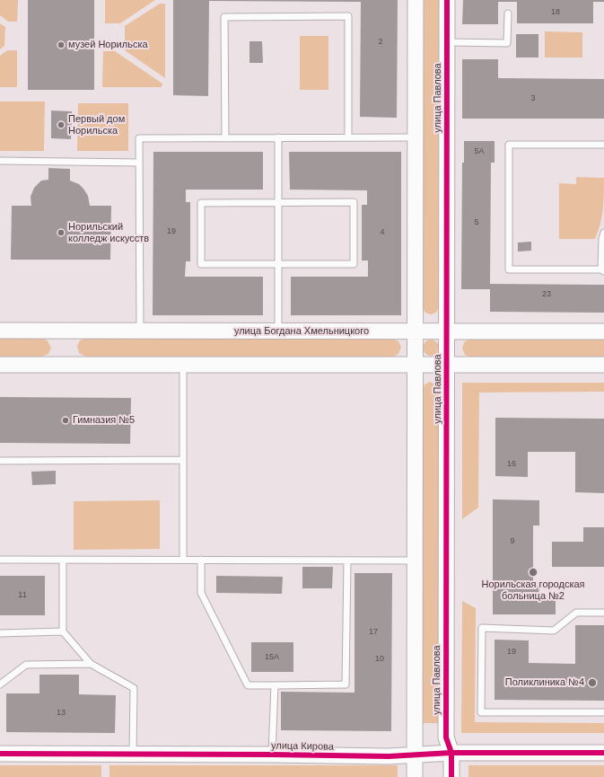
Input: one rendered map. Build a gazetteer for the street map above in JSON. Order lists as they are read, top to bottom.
{
  "streets": {
    "street": ["улица Павлова", "улица Богдана Хмельницкого", "улица Кирова"]
  },
  "crossings": [
    ["улица Павлова", "улица Богдана Хмельницкого"],
    ["улица Павлова", "улица Кирова"]
  ],
  "places": [
    "музей Норильска",
    "Первый дом Норильска",
    "Норильский колледж искусств",
    "Гимназия №5",
    "Норильская городская больница №2",
    "Поликлиника №4"
  ],
  "house_numbers": [
    "18",
    "2",
    "3",
    "5А",
    "5",
    "19",
    "4",
    "23",
    "16",
    "9",
    "11",
    "17",
    "19",
    "15А",
    "10",
    "13"
  ]
}
